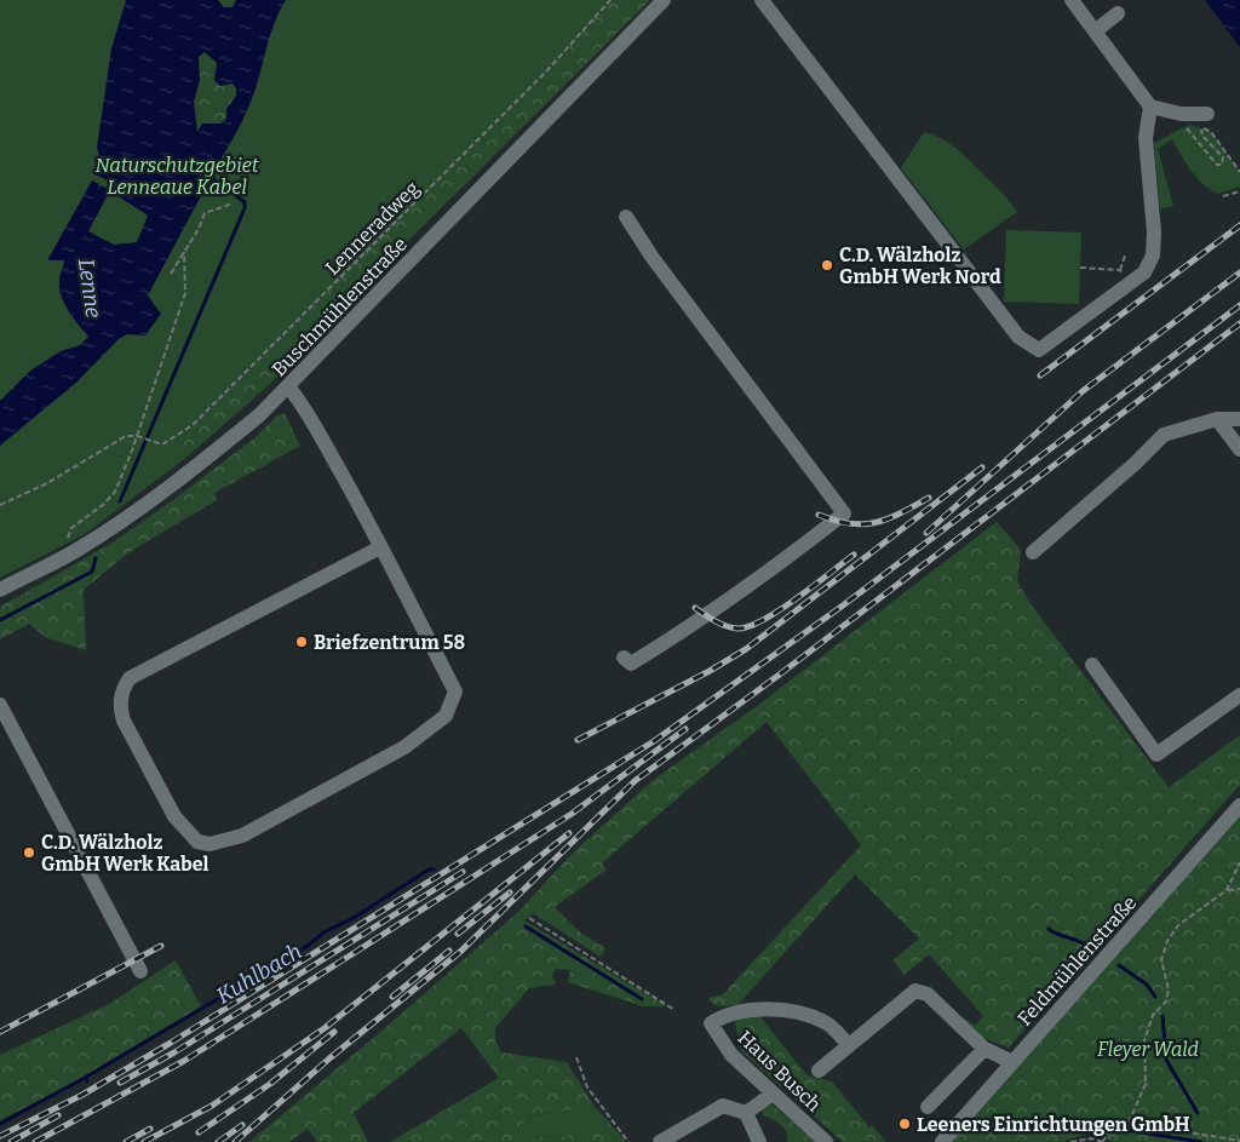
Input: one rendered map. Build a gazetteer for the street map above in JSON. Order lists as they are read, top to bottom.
{
  "streets": {
    "street": ["Buschmühlenstraße", "Feldmühlenstraße", "Haus Busch"],
    "path": ["Lenneradweg"]
  },
  "water": ["Lenne", "Kuhlbach"],
  "parks": ["Naturschutzgebiet Lenneaue Kabel", "Fleyer Wald"],
  "places": [
    "C.D. Wälzholz GmbH Werk Nord",
    "Briefzentrum 58",
    "C.D. Wälzholz GmbH Werk Kabel",
    "Leeners Einrichtungen GmbH"
  ]
}
